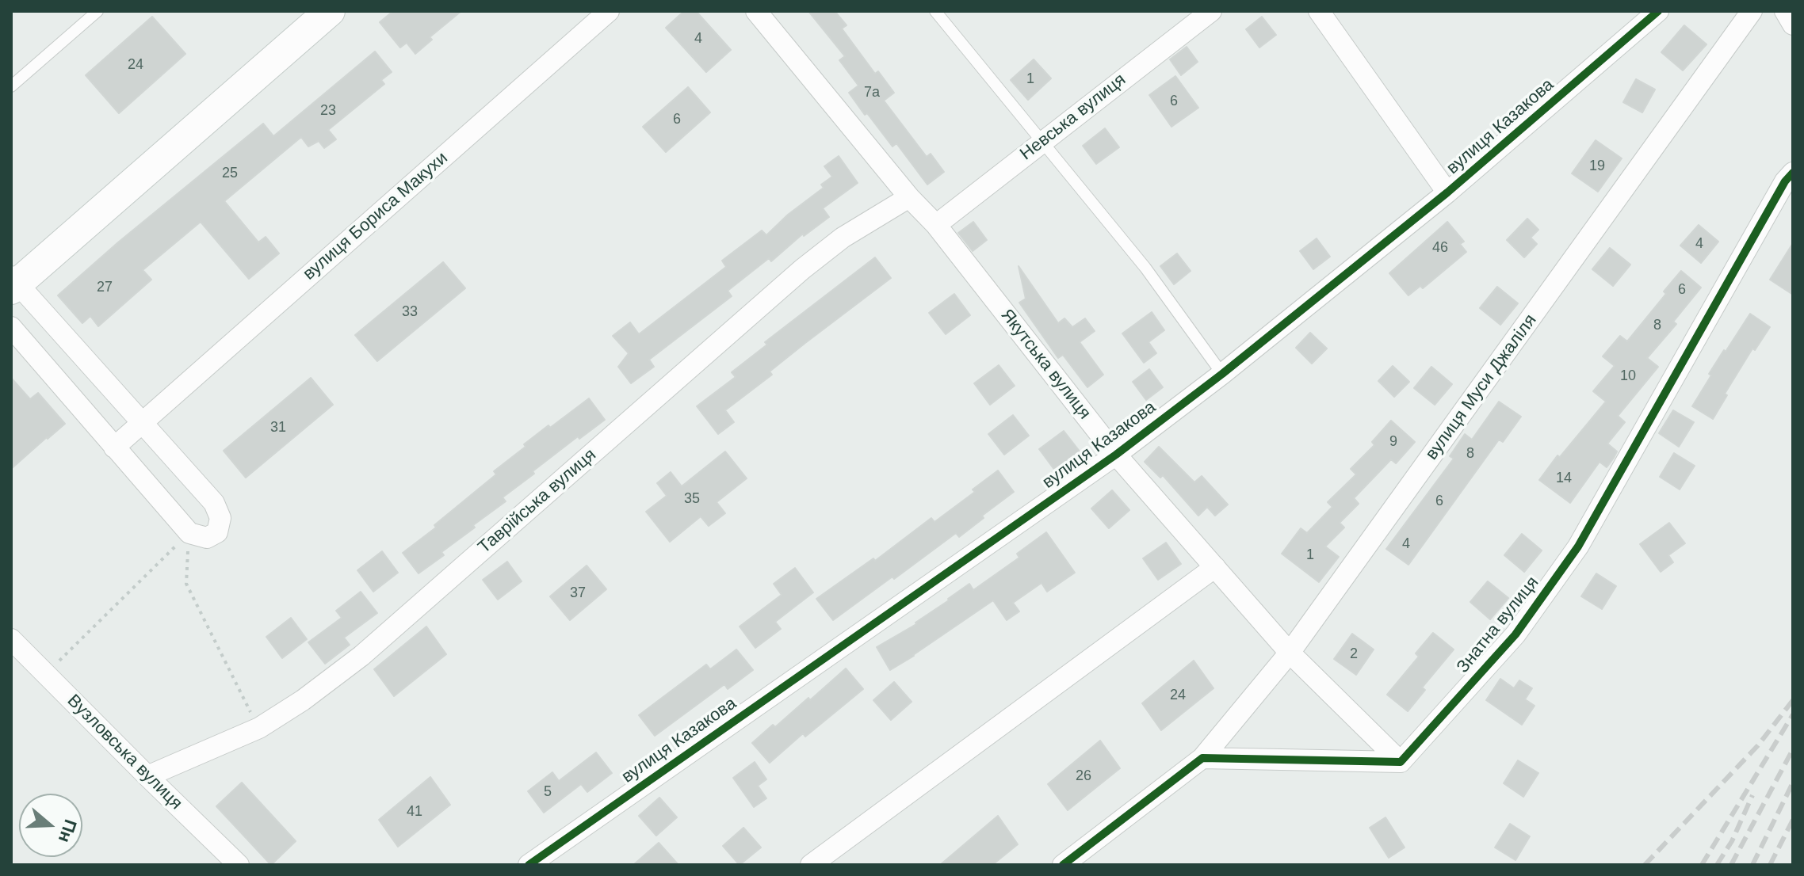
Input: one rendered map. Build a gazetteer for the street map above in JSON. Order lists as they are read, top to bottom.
{
  "streets": {
    "street": [
      "Невська вулиця",
      "вулиця Казакова",
      "вулиця Бориса Макухи",
      "Якутська вулиця",
      "вулиця Муси Джаліля",
      "Таврійська вулиця",
      "Знатна вулиця",
      "Вузловська вулиця"
    ]
  },
  "crossings": [
    ["Невська вулиця", "Якутська вулиця"],
    ["вулиця Казакова", "Якутська вулиця"],
    ["Якутська вулиця", "вулиця Муси Джаліля"],
    ["Якутська вулиця", "Таврійська вулиця"],
    ["Якутська вулиця", "Знатна вулиця"],
    ["Таврійська вулиця", "Вузловська вулиця"]
  ],
  "house_numbers": [
    "4",
    "24",
    "1",
    "7а",
    "6",
    "23",
    "6",
    "19",
    "25",
    "4",
    "46",
    "27",
    "6",
    "33",
    "8",
    "10",
    "31",
    "9",
    "8",
    "14",
    "35",
    "6",
    "4",
    "1",
    "37",
    "2",
    "24",
    "26",
    "5",
    "41"
  ],
  "north": "right"
}
